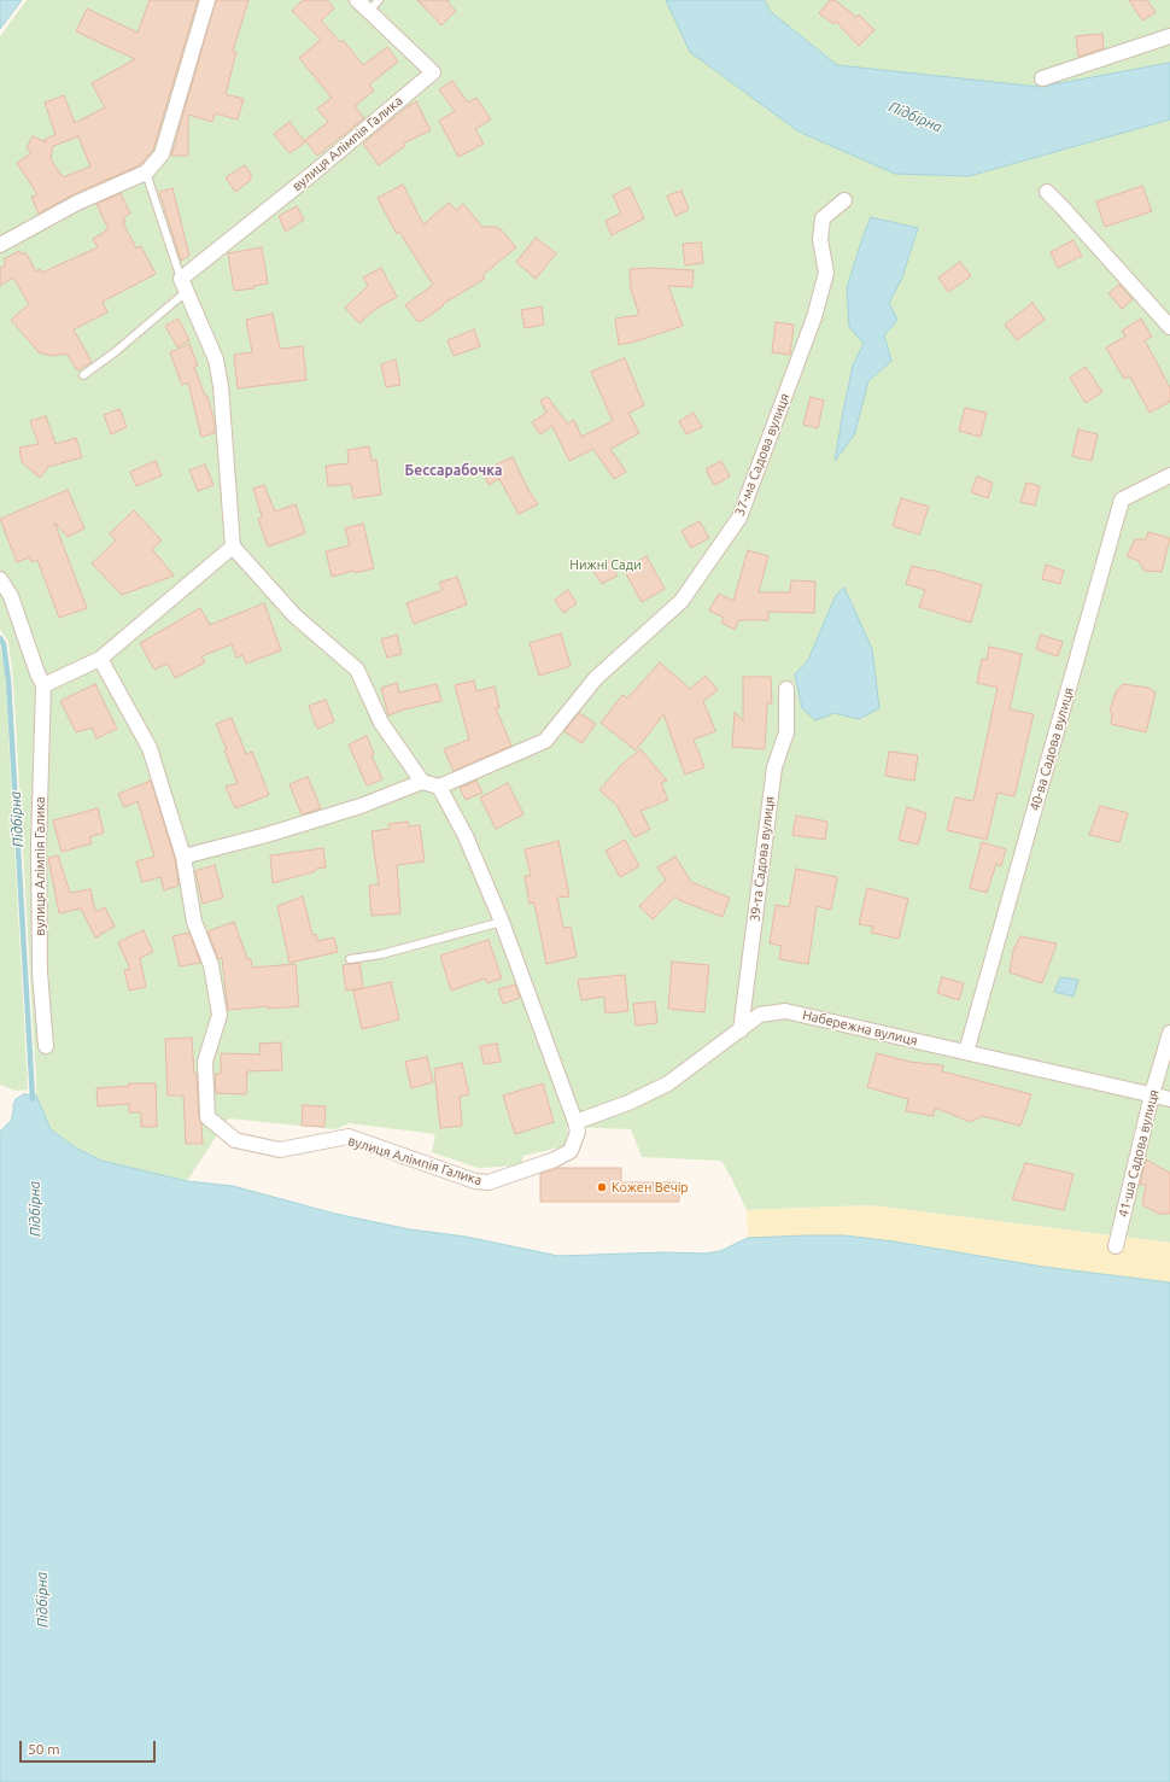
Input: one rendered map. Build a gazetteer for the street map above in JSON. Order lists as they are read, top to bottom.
{
  "streets": {
    "street": [
      "вулиця Алімпія Галика",
      "37-ма Садова вулиця",
      "40-ва Садова вулиця",
      "39-та Садова вулиця",
      "Набережна вулиця",
      "41-ша Садова вулиця"
    ]
  },
  "crossings": [
    ["вулиця Алімпія Галика", "37-ма Садова вулиця"],
    ["вулиця Алімпія Галика", "Набережна вулиця"],
    ["40-ва Садова вулиця", "Набережна вулиця"],
    ["39-та Садова вулиця", "Набережна вулиця"],
    ["Набережна вулиця", "41-ша Садова вулиця"]
  ],
  "districts": ["Бессарабочка"],
  "water": ["Підбірна"],
  "parks": ["Нижні Сади"],
  "places": ["Кожен Вечір"],
  "scale_bar": "50 m"
}
